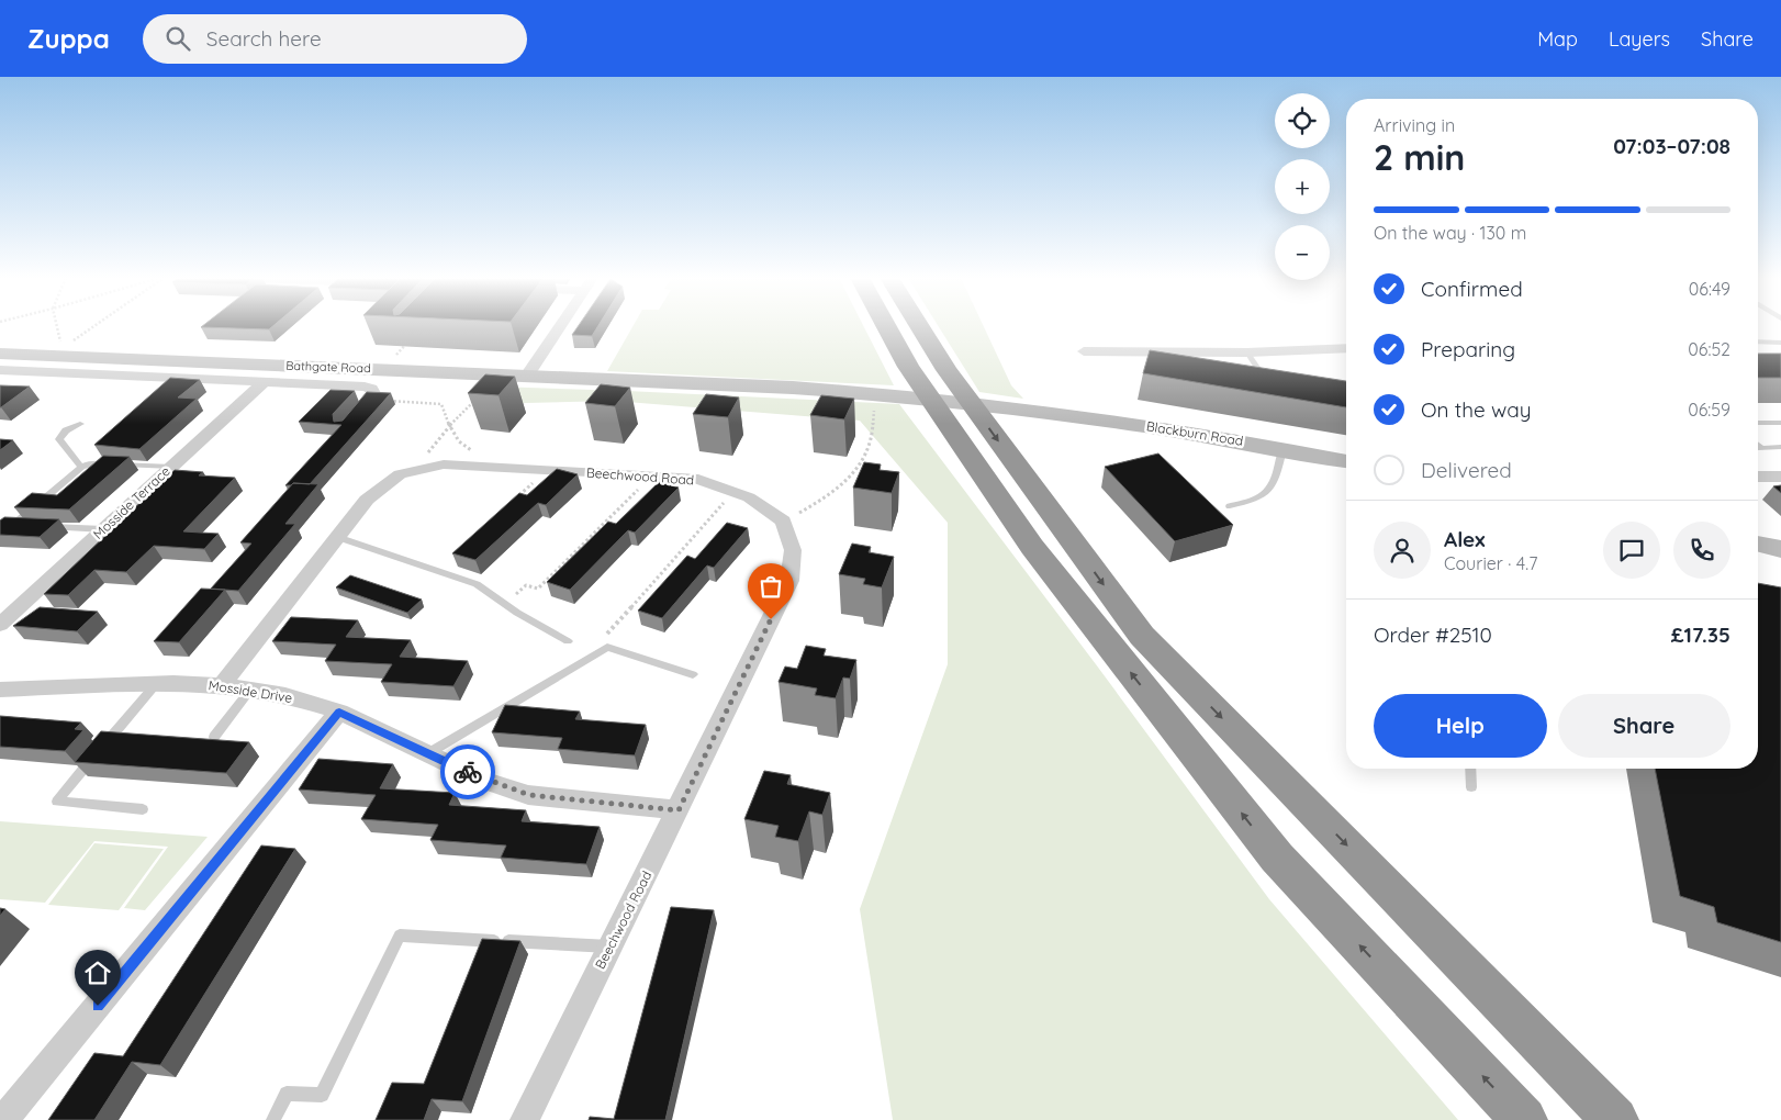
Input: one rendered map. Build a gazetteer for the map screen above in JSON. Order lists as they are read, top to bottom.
{
  "streets": {
    "main road": ["Bathgate Road", "Blackburn Road"],
    "street": ["Beechwood Road", "Mosside Terrace", "Mosside Drive"]
  },
  "crossings": [
    ["Bathgate Road", "Blackburn Road"],
    ["Beechwood Road", "Mosside Drive"]
  ],
  "page": {
    "header": "Zuppa",
    "search": "Search here",
    "nav": ["Map", "Layers", "Share"],
    "map_buttons": ["+", "−"],
    "heading": ["2 min", "Arriving in", "07:03–07:08"],
    "panel": [
      "Alex",
      "Courier · 4.7",
      "Order #2510",
      "£17.35"
    ],
    "bar": "On the way · 130 m",
    "list": [
      ["Confirmed", "06:49"],
      ["Preparing", "06:52"],
      ["On the way", "06:59"],
      "Delivered"
    ],
    "buttons": ["Help", "Share"]
  }
}
